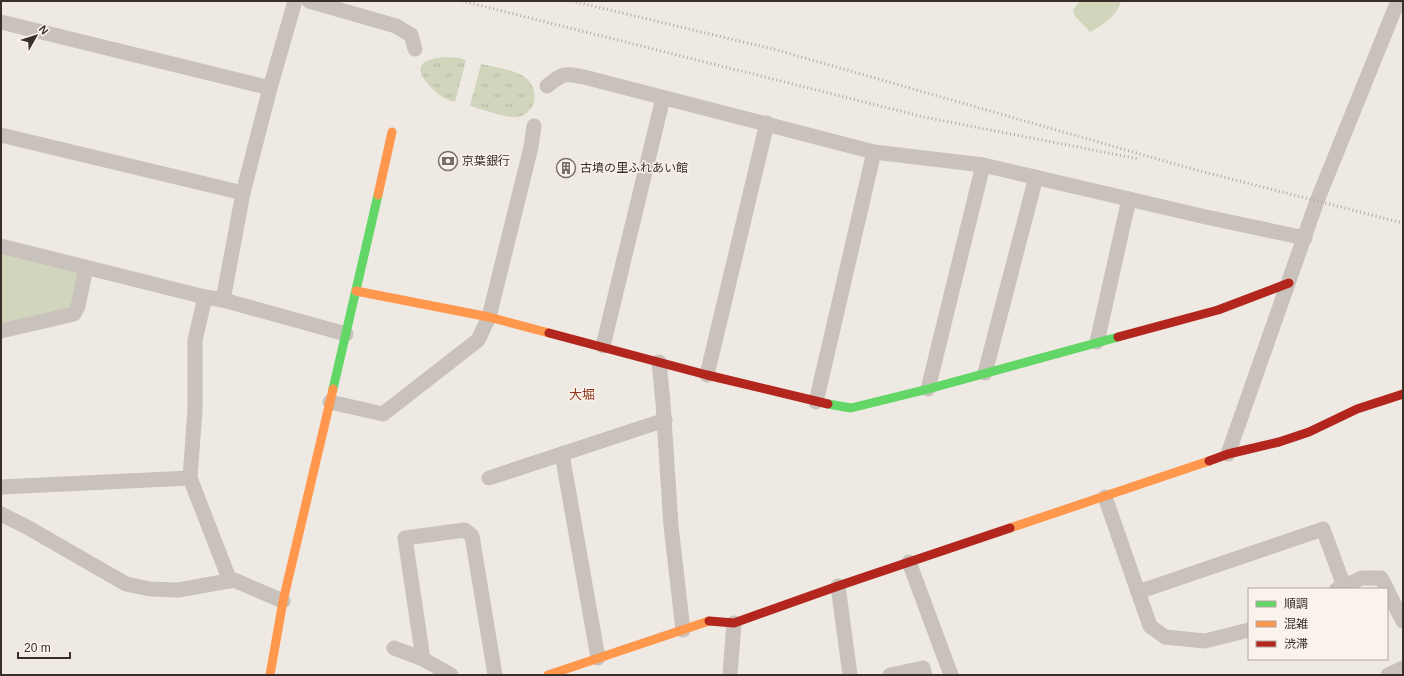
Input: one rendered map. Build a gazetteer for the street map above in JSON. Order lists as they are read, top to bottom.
{
  "districts": ["大堀"],
  "places": {
    "bank": ["京葉銀行"],
    "building": ["古墳の里ふれあい館"]
  },
  "legend": ["順調", "混雑", "渋滞"],
  "scale_bar": "20 m",
  "north": "top right"
}
